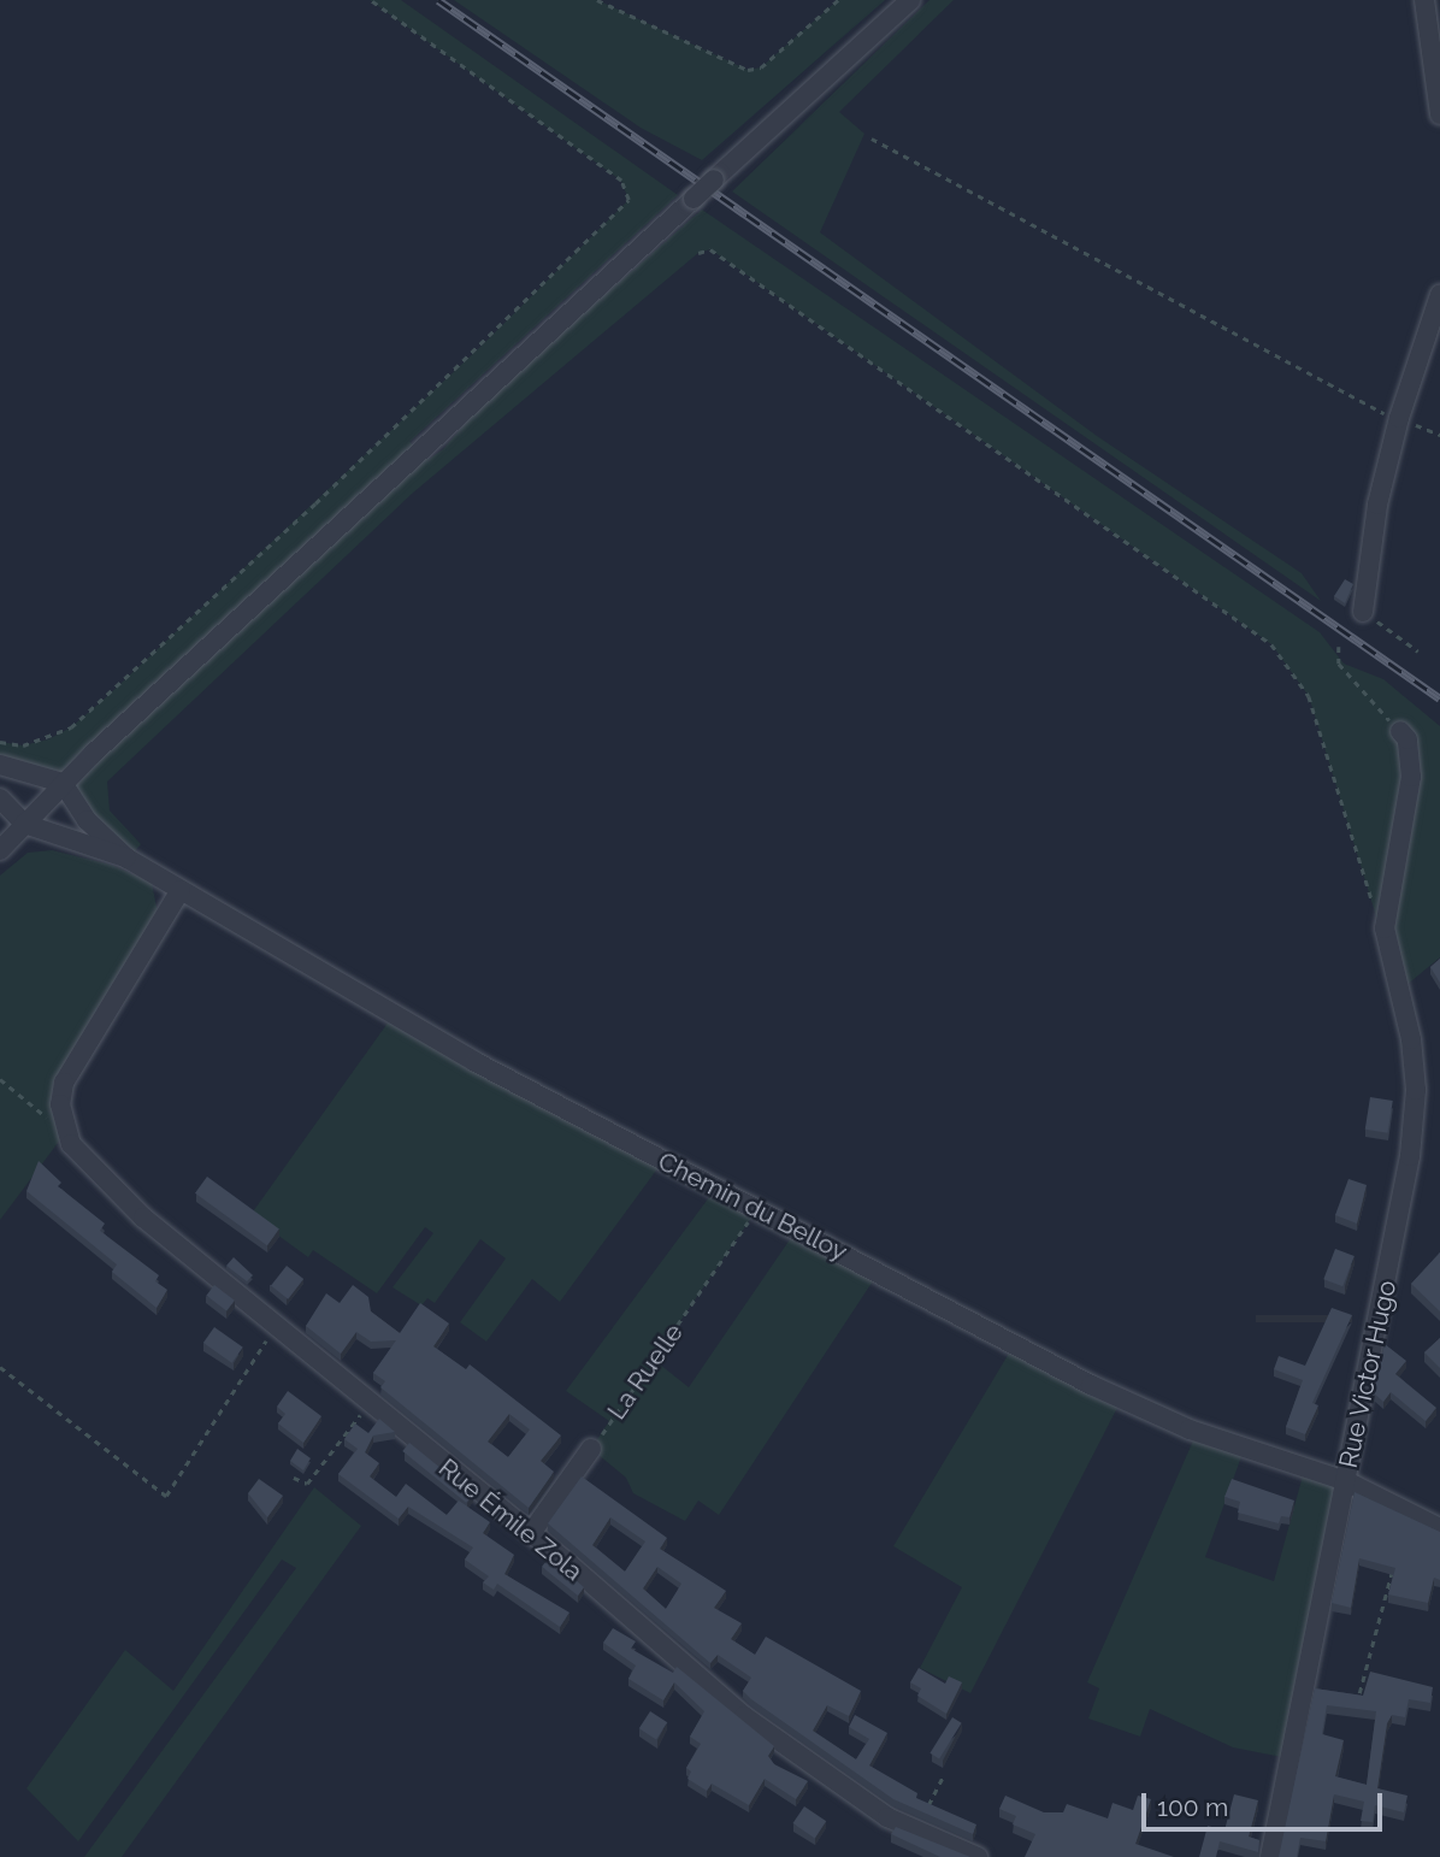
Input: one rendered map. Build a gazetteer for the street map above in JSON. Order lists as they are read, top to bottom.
{
  "streets": {
    "street": ["Chemin du Belloy", "Rue Victor Hugo", "Rue Émile Zola"],
    "path": ["La Ruelle"]
  },
  "crossings": [
    ["Chemin du Belloy", "La Ruelle"],
    ["Chemin du Belloy", "Rue Victor Hugo"]
  ],
  "scale_bar": "100 m"
}
